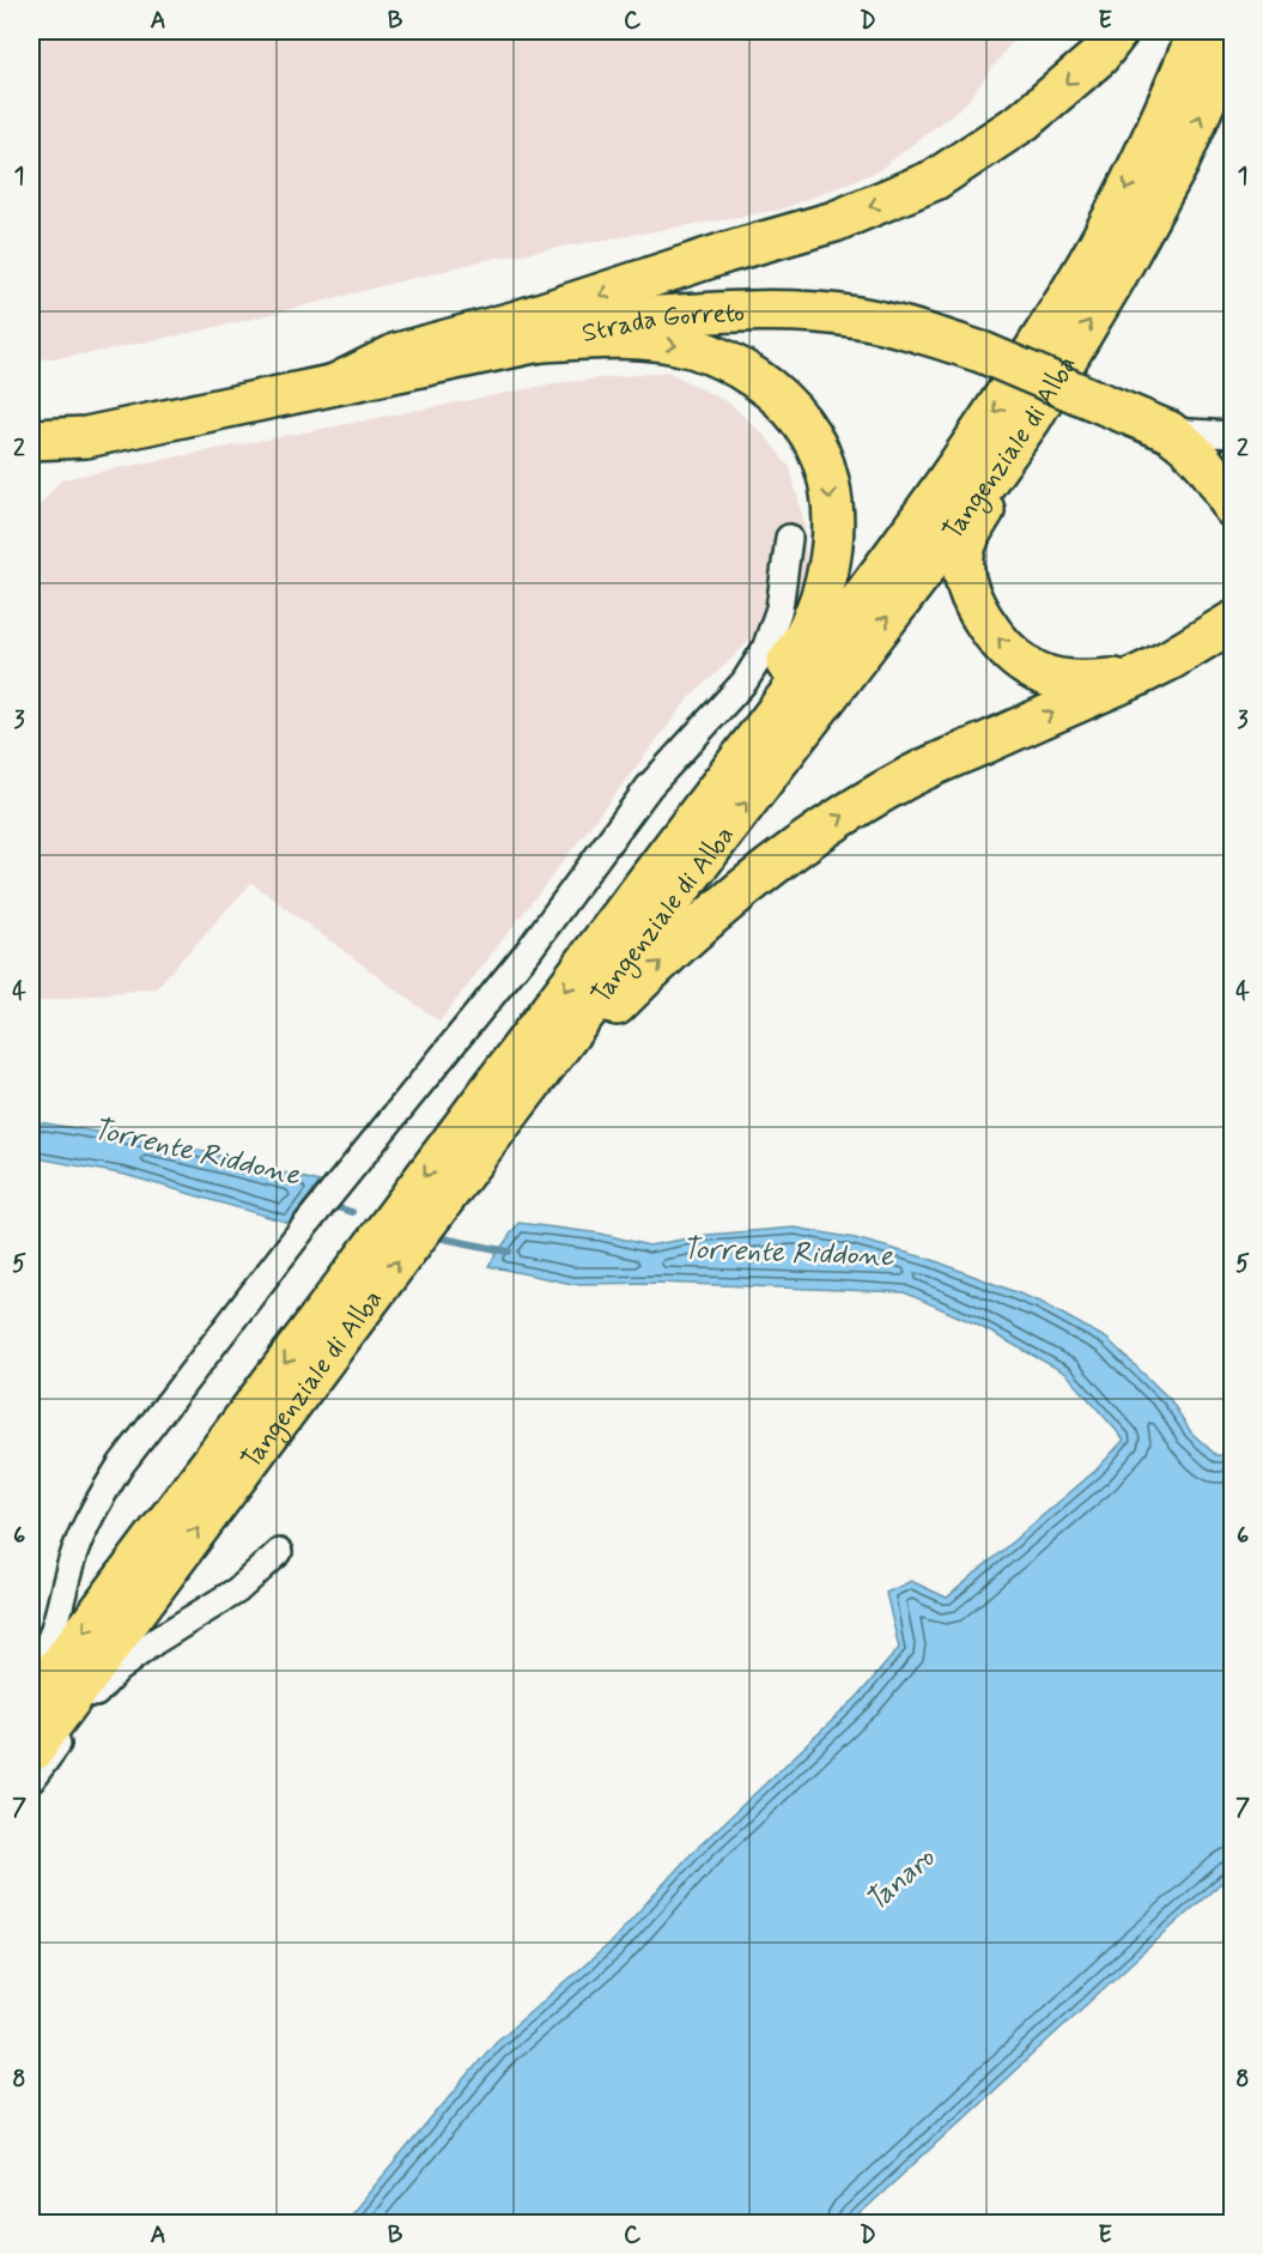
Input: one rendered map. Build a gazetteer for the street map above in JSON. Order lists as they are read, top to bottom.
{
  "streets": {
    "main road": ["Strada Gorreto", "Tangenziale di Alba"]
  },
  "water": ["Torrente Riddone", "Tanaro"],
  "grid": {
    "columns": [
      "A",
      "B",
      "C",
      "D",
      "E"
    ],
    "rows": [
      "1",
      "2",
      "3",
      "4",
      "5",
      "6",
      "7",
      "8"
    ]
  }
}
